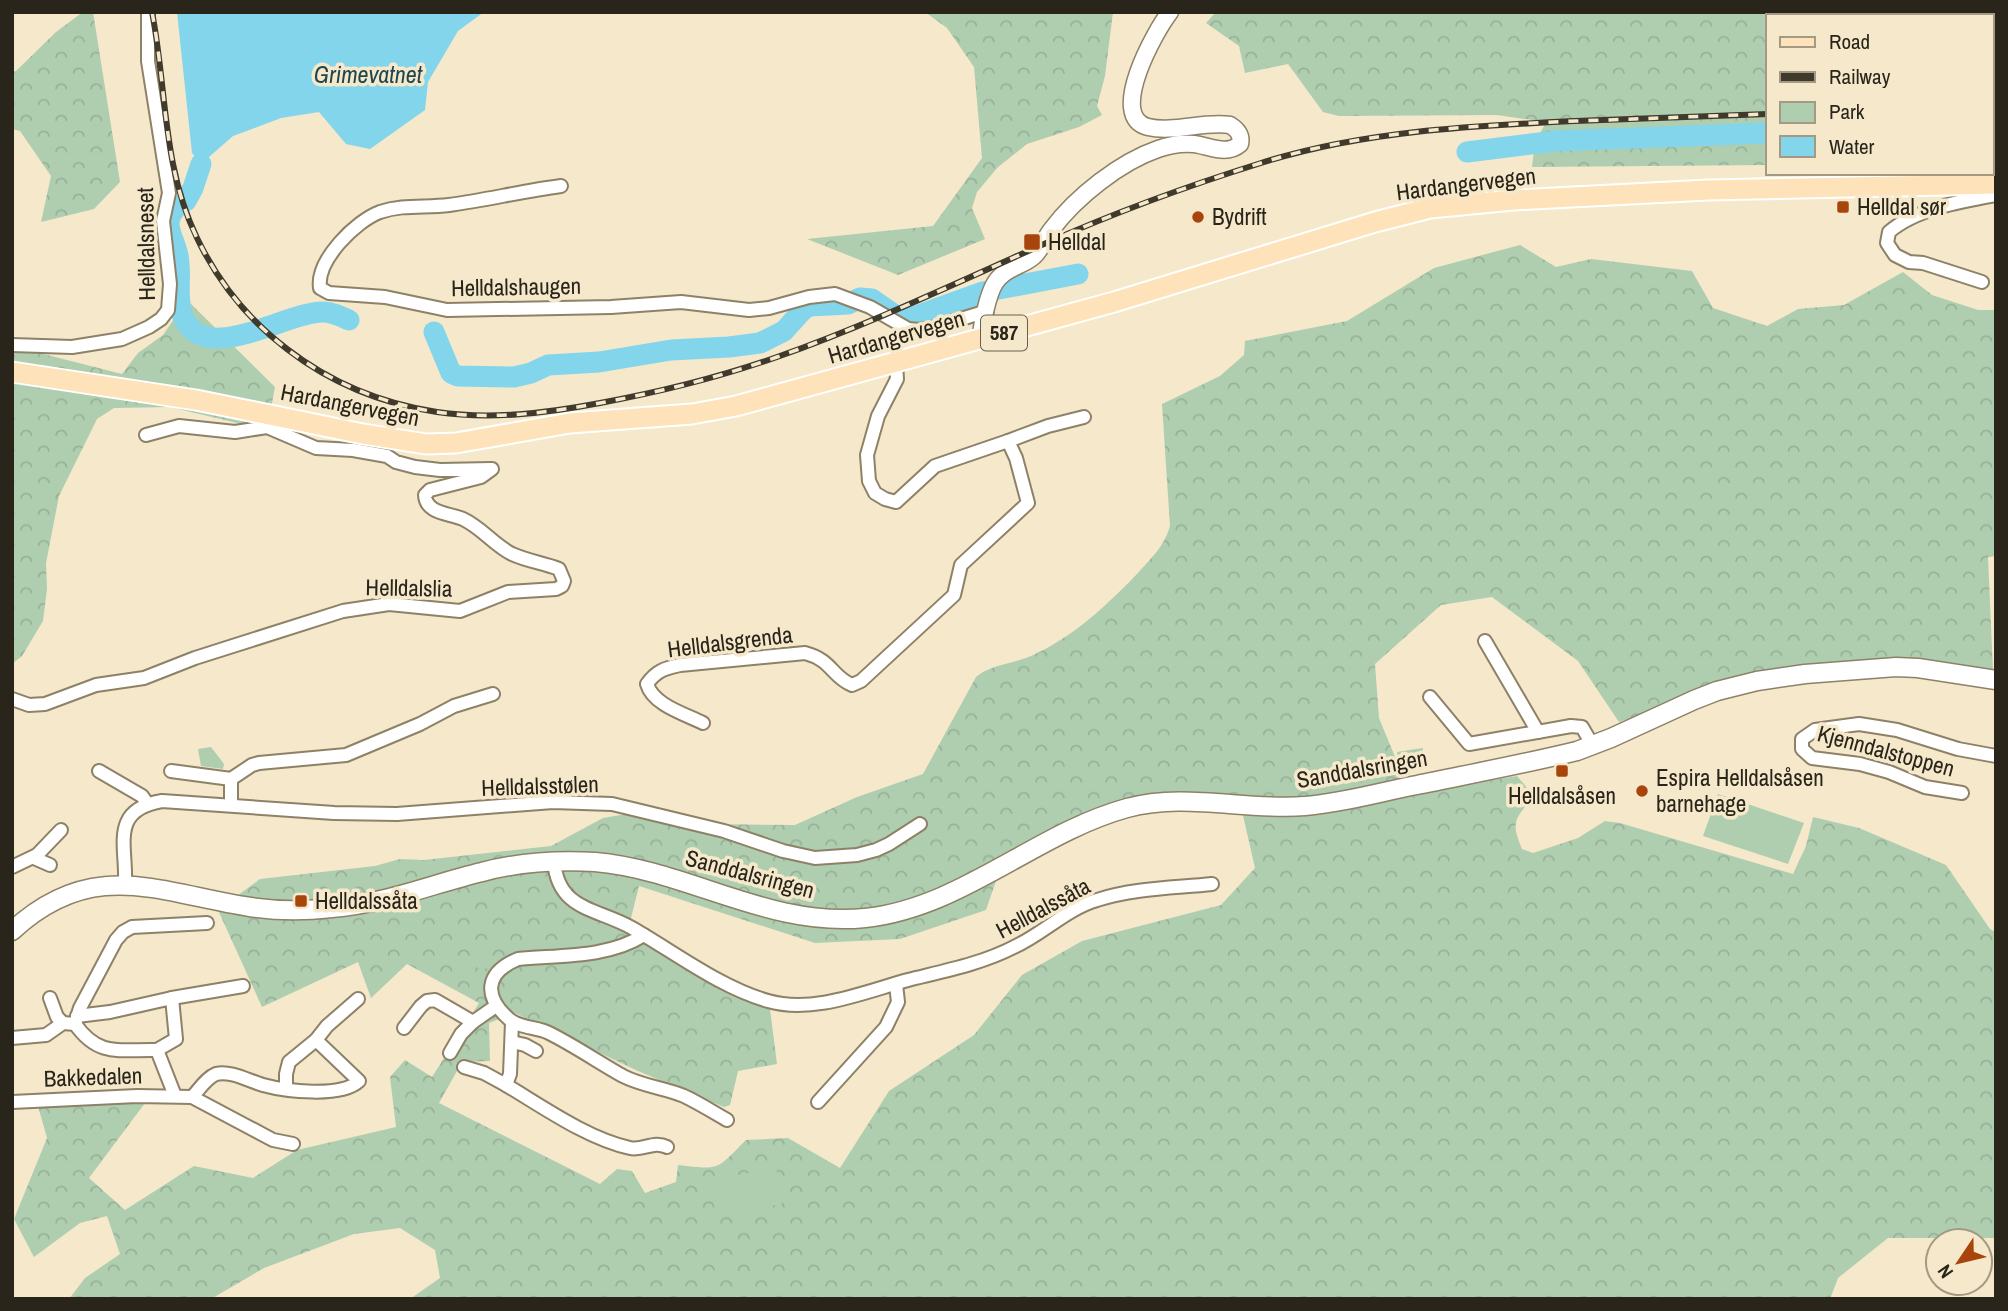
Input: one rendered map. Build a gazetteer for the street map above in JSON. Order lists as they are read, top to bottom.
{
  "streets": {
    "main road": ["Hardangervegen", "587", "Sanddalsringen"],
    "street": [
      "Helldalsneset",
      "Helldalshaugen",
      "Helldalslia",
      "Helldalsgrenda",
      "Kjenndalstoppen",
      "Helldalsstølen",
      "Helldalssåta",
      "Bakkedalen"
    ]
  },
  "crossings": [
    ["Sanddalsringen", "Helldalssåta"]
  ],
  "water": ["Grimevatnet"],
  "places": {
    "transit": [
      "Helldal sør",
      "Helldal",
      "Helldalsåsen",
      "Helldalssåta"
    ],
    "other": ["Bydrift", "Espira Helldalsåsen barnehage"]
  },
  "legend": [
    "Road",
    "Railway",
    "Park",
    "Water"
  ],
  "north": "bottom left"
}
